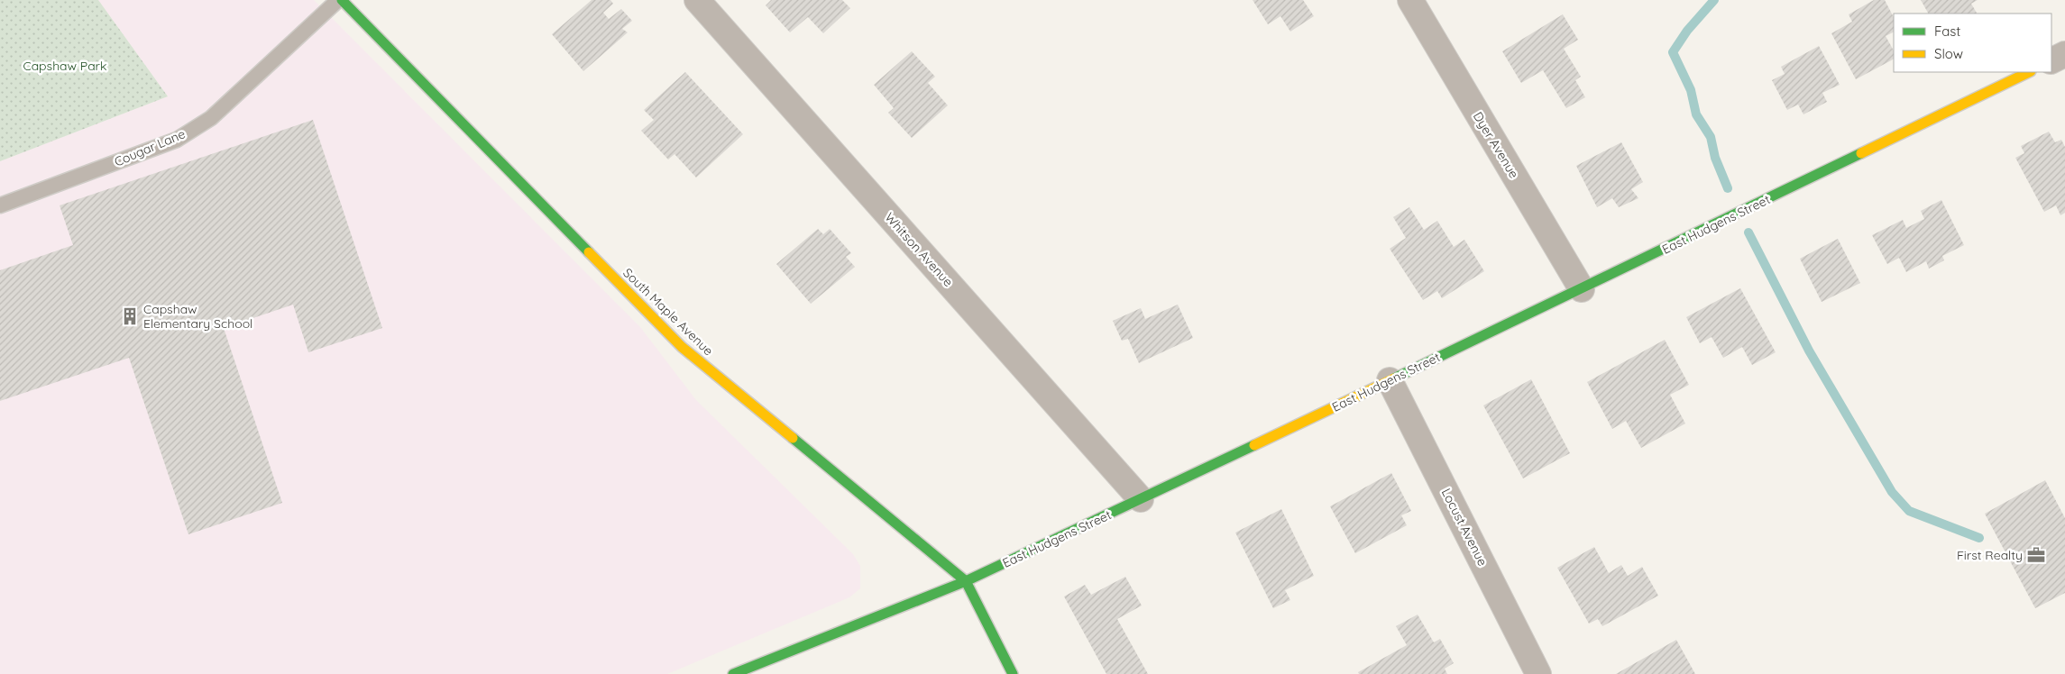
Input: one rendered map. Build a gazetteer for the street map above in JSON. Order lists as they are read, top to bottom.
{
  "streets": {
    "street": [
      "Dyer Avenue",
      "East Hudgens Street",
      "Whitson Avenue",
      "South Maple Avenue",
      "Locust Avenue"
    ],
    "lane": ["Cougar Lane"]
  },
  "crossings": [
    ["Dyer Avenue", "East Hudgens Street"],
    ["Cougar Lane", "South Maple Avenue"],
    ["East Hudgens Street", "Whitson Avenue"],
    ["East Hudgens Street", "South Maple Avenue"],
    ["East Hudgens Street", "Locust Avenue"]
  ],
  "parks": ["Capshaw Park"],
  "places": {
    "building": ["Capshaw Elementary School"],
    "office": ["First Realty"]
  },
  "legend": ["Fast", "Slow"]
}
